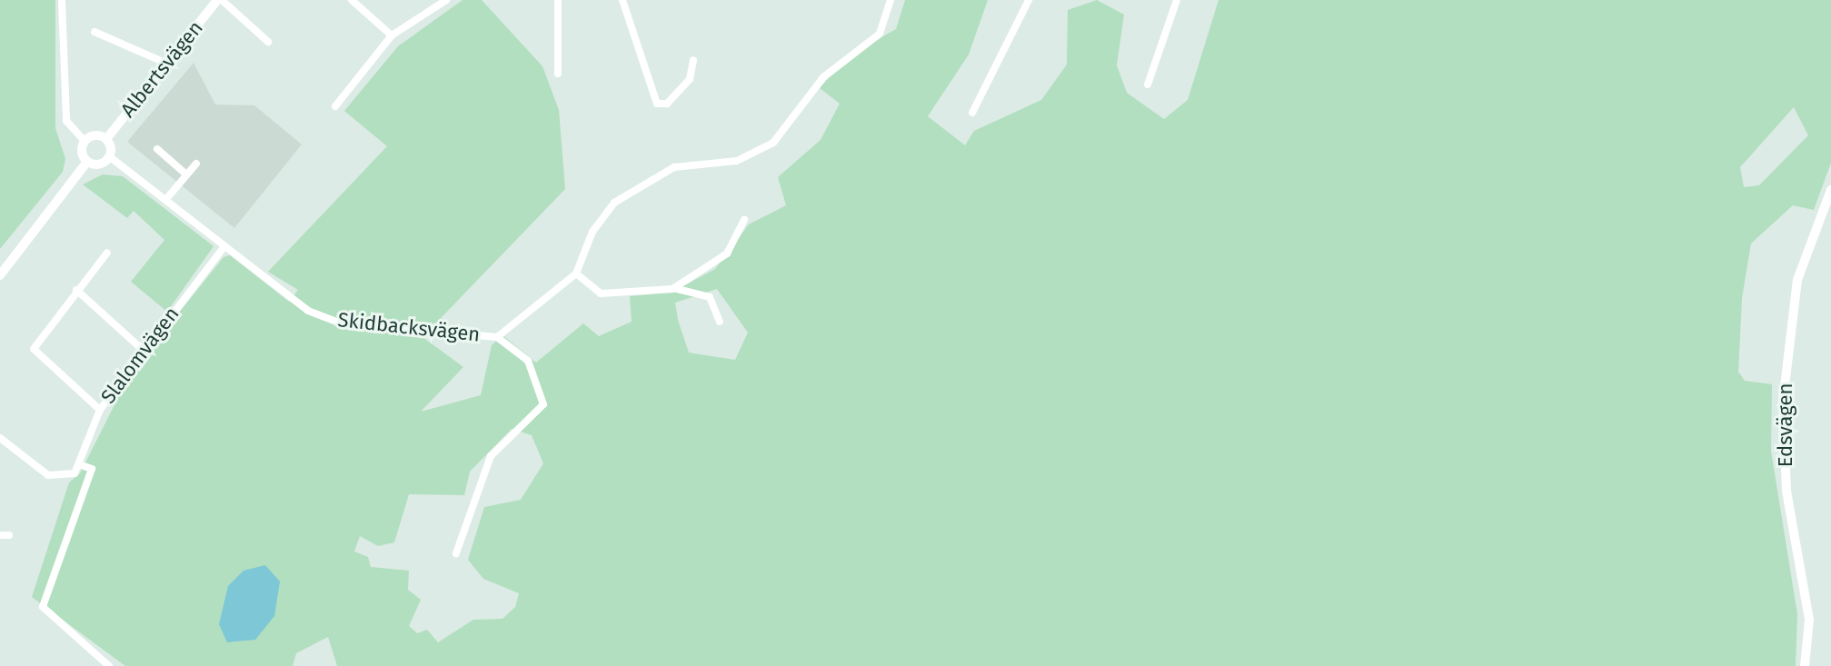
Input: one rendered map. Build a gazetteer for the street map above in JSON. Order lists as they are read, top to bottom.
{
  "streets": {
    "street": [
      "Albertsvägen",
      "Skidbacksvägen",
      "Slalomvägen",
      "Edsvägen"
    ]
  },
  "crossings": [
    ["Skidbacksvägen", "Slalomvägen"]
  ]
}
